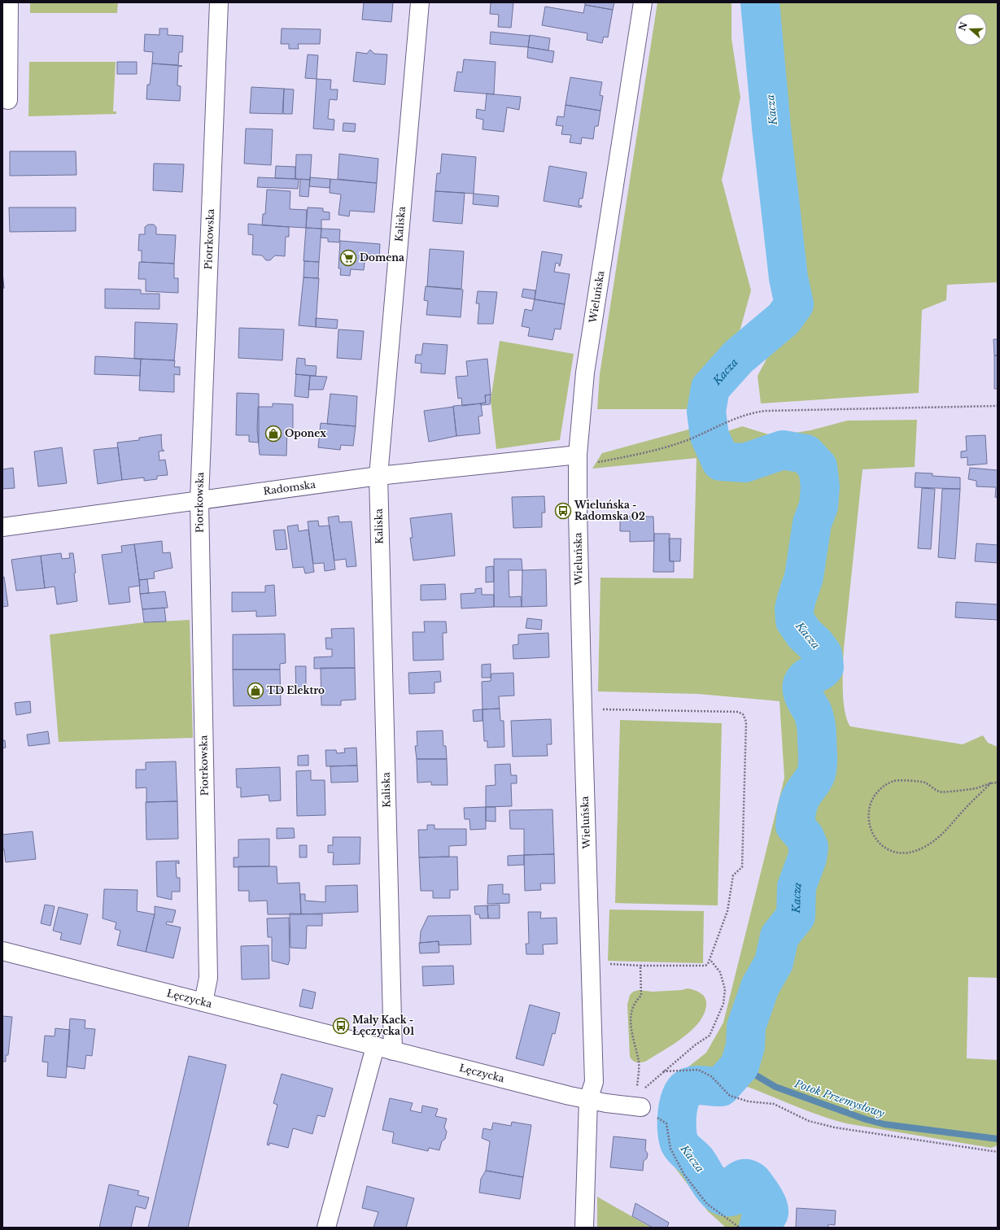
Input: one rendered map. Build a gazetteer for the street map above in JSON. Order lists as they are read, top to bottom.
{
  "streets": {
    "street": [
      "Kaliska",
      "Piotrkowska",
      "Wieluńska",
      "Radomska",
      "Łęczycka"
    ]
  },
  "crossings": [
    ["Kaliska", "Radomska"],
    ["Kaliska", "Łęczycka"],
    ["Piotrkowska", "Radomska"],
    ["Piotrkowska", "Łęczycka"],
    ["Wieluńska", "Radomska"],
    ["Wieluńska", "Łęczycka"]
  ],
  "water": ["Kacza", "Potok Przemysłowy"],
  "places": {
    "supermarket": ["Domena"],
    "shop": ["Oponex", "TD Elektro"],
    "bus stop": ["Wieluńska - Radomska 02", "Mały Kack - Łęczycka 01"]
  },
  "north": "left"
}
